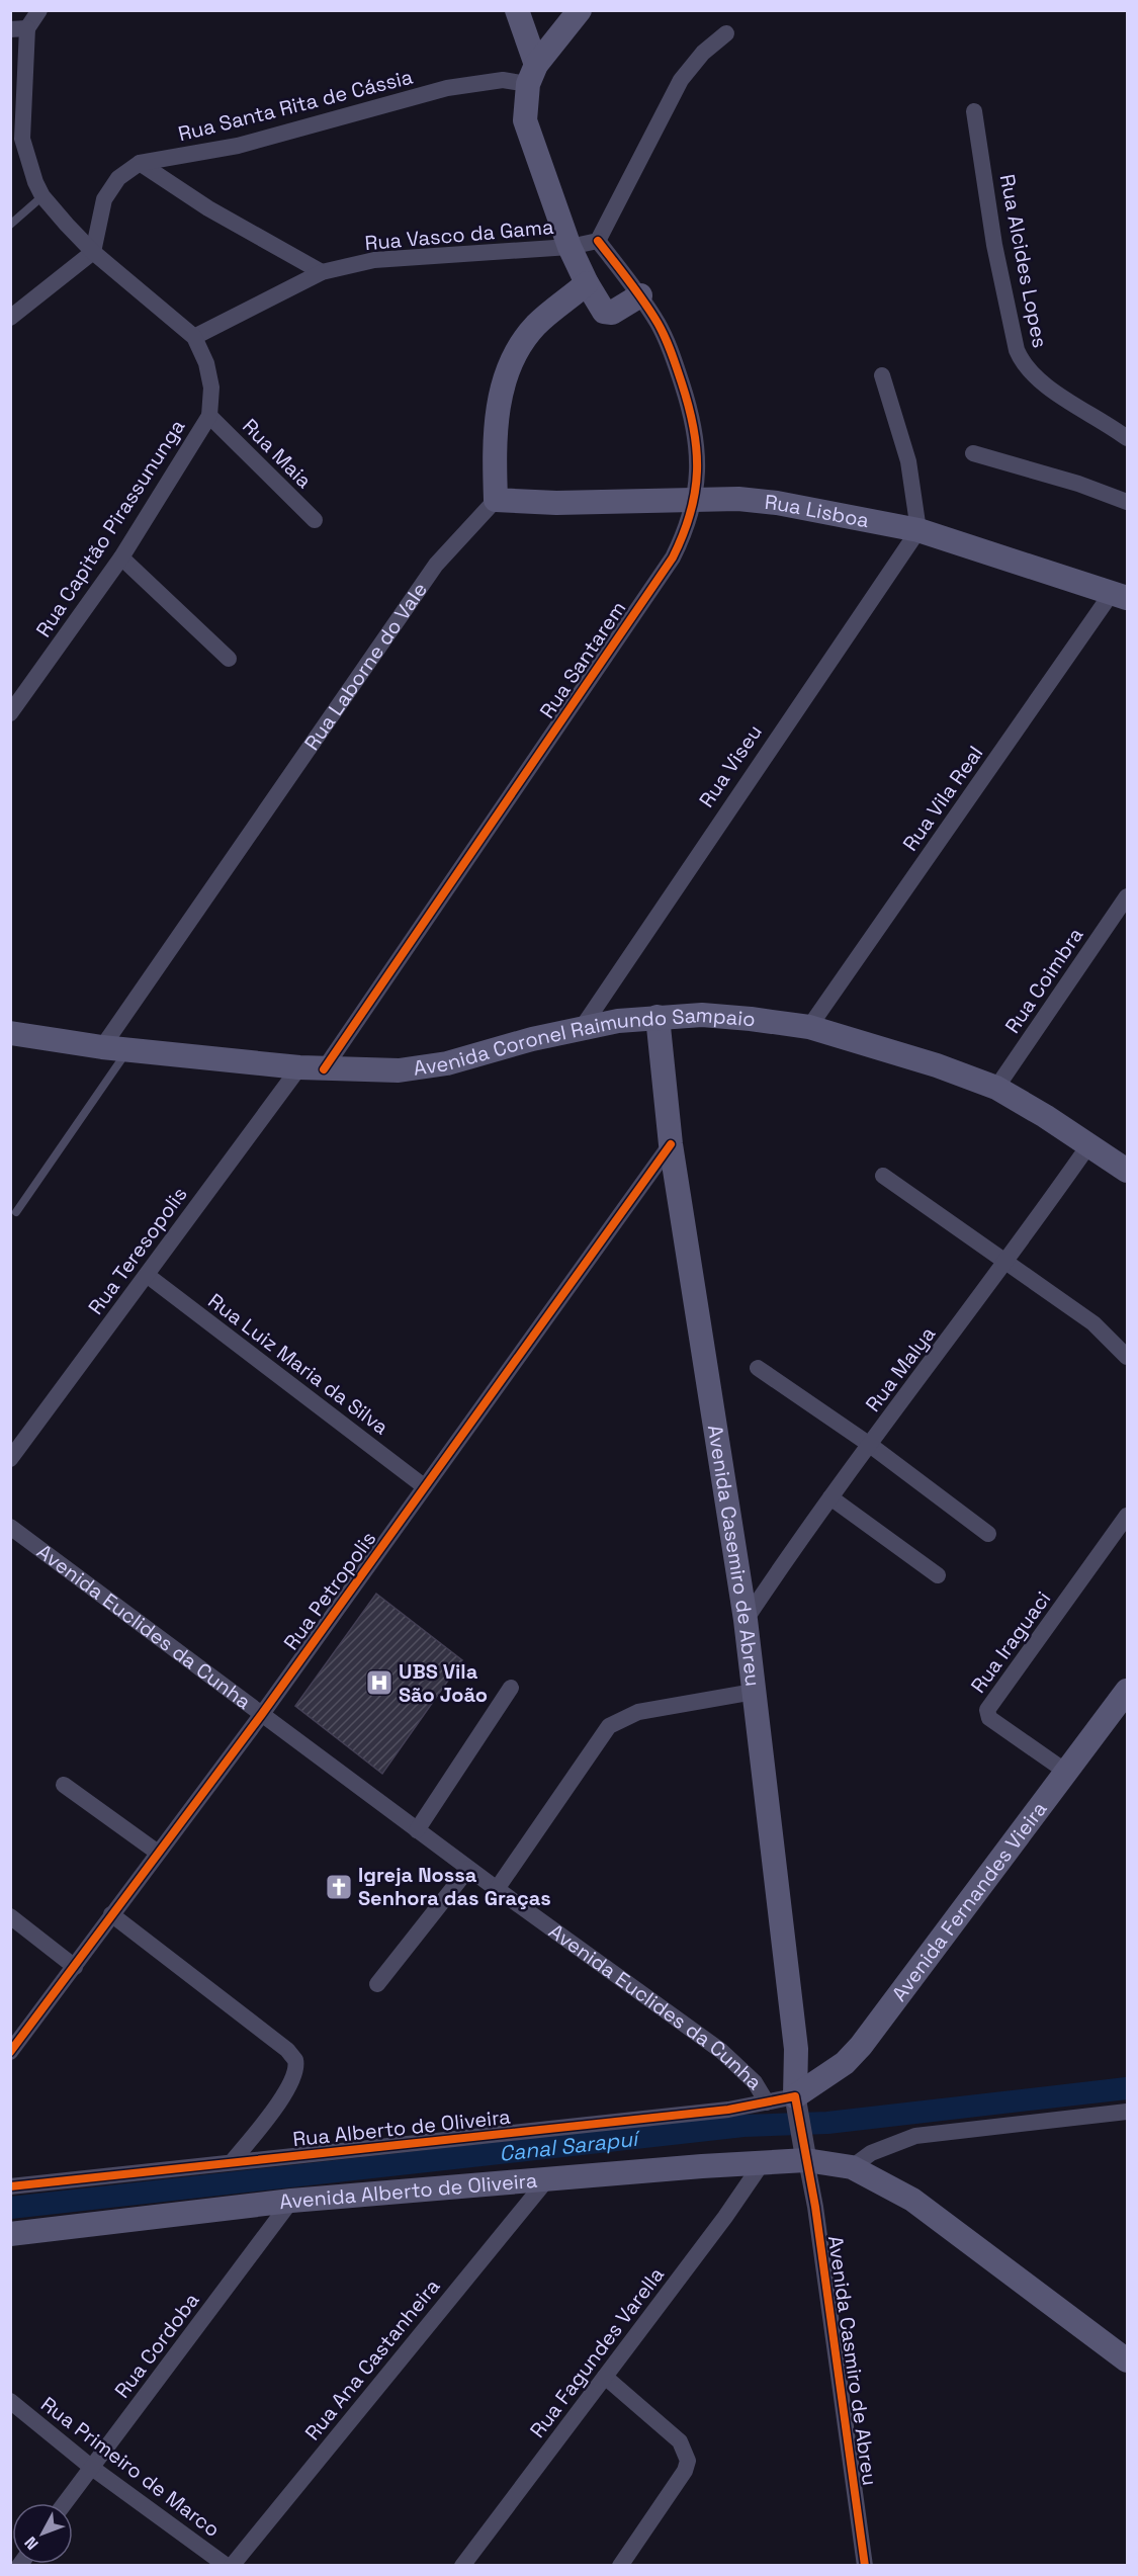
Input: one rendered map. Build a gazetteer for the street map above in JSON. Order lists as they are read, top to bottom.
{
  "streets": {
    "main road": [
      "Rua Lisboa",
      "Avenida Coronel Raimundo Sampaio",
      "Avenida Casemiro de Abreu",
      "Avenida Fernandes Vieira",
      "Avenida Alberto de Oliveira"
    ],
    "street": [
      "Rua Santa Rita de Cássia",
      "Rua Vasco da Gama",
      "Rua Alcides Lopes",
      "Rua Maia",
      "Rua Capitão Pirassununga",
      "Rua Santarem",
      "Rua Laborne do Vale",
      "Rua Viseu",
      "Rua Vila Real",
      "Rua Coimbra",
      "Rua Teresopolis",
      "Rua Luiz Maria da Silva",
      "Rua Malya",
      "Rua Petropolis",
      "Avenida Euclides da Cunha",
      "Rua Iraguaci",
      "Rua Alberto de Oliveira",
      "Rua Cordoba",
      "Rua Fagundes Varella",
      "Rua Ana Castanheira",
      "Avenida Casmiro de Abreu",
      "Rua Primeiro de Marco"
    ]
  },
  "crossings": [
    ["Rua Santa Rita de Cássia", "Rua Capitão Pirassununga"],
    ["Rua Vasco da Gama", "Rua Capitão Pirassununga"],
    ["Rua Vasco da Gama", "Rua Santarem"],
    ["Rua Maia", "Rua Capitão Pirassununga"],
    ["Rua Lisboa", "Rua Santarem"],
    ["Rua Lisboa", "Rua Laborne do Vale"],
    ["Rua Lisboa", "Rua Viseu"],
    ["Rua Lisboa", "Rua Vila Real"],
    ["Rua Santarem", "Avenida Coronel Raimundo Sampaio"],
    ["Rua Laborne do Vale", "Avenida Coronel Raimundo Sampaio"],
    ["Rua Viseu", "Avenida Coronel Raimundo Sampaio"],
    ["Rua Vila Real", "Avenida Coronel Raimundo Sampaio"],
    ["Rua Coimbra", "Avenida Coronel Raimundo Sampaio"],
    ["Avenida Coronel Raimundo Sampaio", "Rua Teresopolis"],
    ["Avenida Coronel Raimundo Sampaio", "Rua Malya"],
    ["Avenida Coronel Raimundo Sampaio", "Avenida Casemiro de Abreu"],
    ["Rua Teresopolis", "Rua Luiz Maria da Silva"],
    ["Rua Luiz Maria da Silva", "Rua Petropolis"],
    ["Rua Malya", "Avenida Casemiro de Abreu"],
    ["Avenida Casemiro de Abreu", "Rua Petropolis"],
    ["Avenida Casemiro de Abreu", "Avenida Fernandes Vieira"],
    ["Avenida Casemiro de Abreu", "Rua Alberto de Oliveira"],
    ["Rua Petropolis", "Avenida Euclides da Cunha"],
    ["Avenida Euclides da Cunha", "Rua Alberto de Oliveira"],
    ["Rua Iraguaci", "Avenida Fernandes Vieira"],
    ["Avenida Fernandes Vieira", "Rua Alberto de Oliveira"],
    ["Avenida Alberto de Oliveira", "Rua Cordoba"],
    ["Avenida Alberto de Oliveira", "Rua Fagundes Varella"],
    ["Avenida Alberto de Oliveira", "Rua Ana Castanheira"],
    ["Avenida Alberto de Oliveira", "Avenida Casmiro de Abreu"],
    ["Rua Cordoba", "Rua Primeiro de Marco"]
  ],
  "water": ["Canal Sarapuí"],
  "places": {
    "hospital": ["UBS Vila São João"],
    "church": ["Igreja Nossa Senhora das Graças"]
  },
  "north": "bottom left"
}
